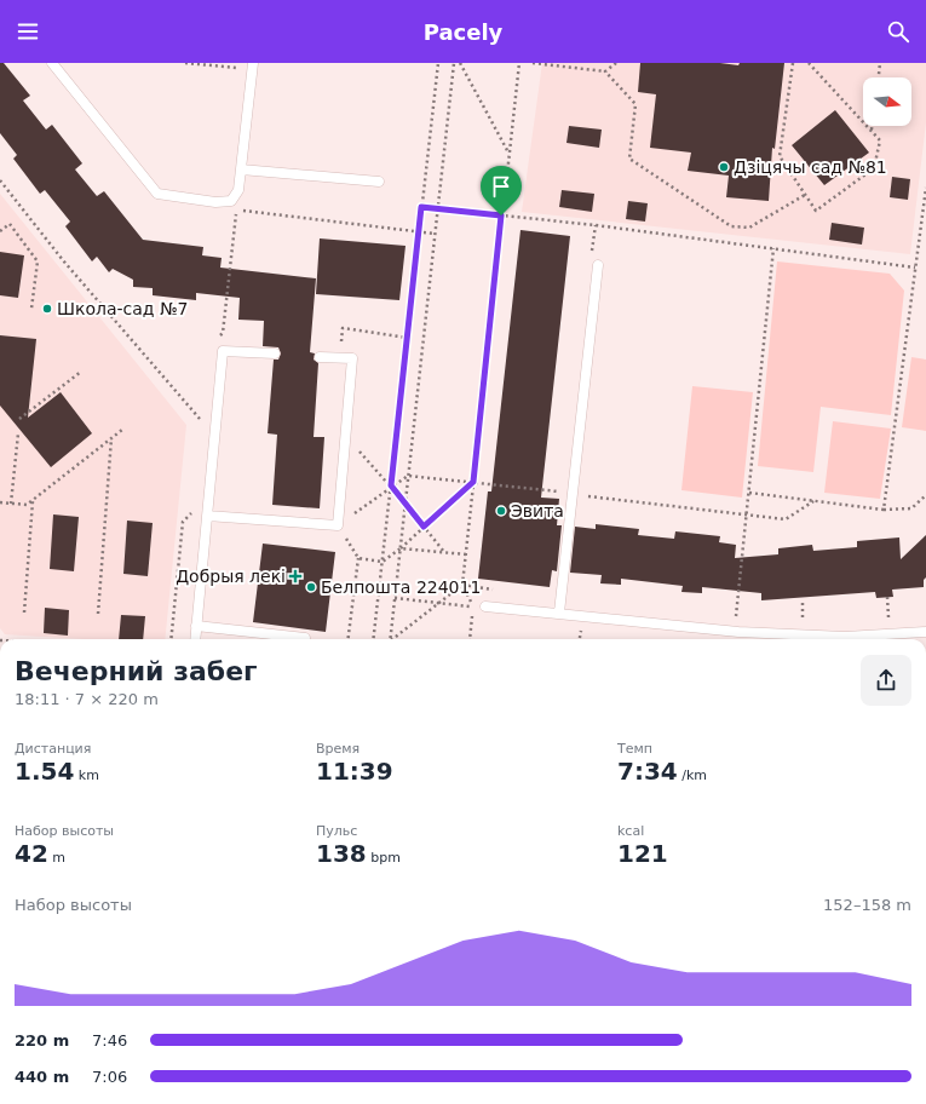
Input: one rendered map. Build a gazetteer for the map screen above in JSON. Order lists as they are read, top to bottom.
{
  "places": {
    "other": [
      "Дзіцячы сад №81",
      "Школа-сад №7",
      "Эвита",
      "Белпошта 224011"
    ],
    "health": ["Добрыя лекі"]
  },
  "north": "right",
  "page": {
    "header": "Pacely",
    "heading": ["Вечерний забег", "18:11 · 7 × 220 m"],
    "stats": [
      ["Дистанция", "1.54 km"],
      ["Время", "11:39"],
      ["Темп", "7:34 /km"],
      ["Набор высоты", "42 m"],
      ["Пульс", "138 bpm"],
      ["kcal", "121"]
    ],
    "chart": ["Набор высоты", "152–158 m"],
    "list": [
      {
        "name": "220 m",
        "note": "7:46"
      },
      {
        "name": "440 m",
        "note": "7:06"
      }
    ]
  }
}
